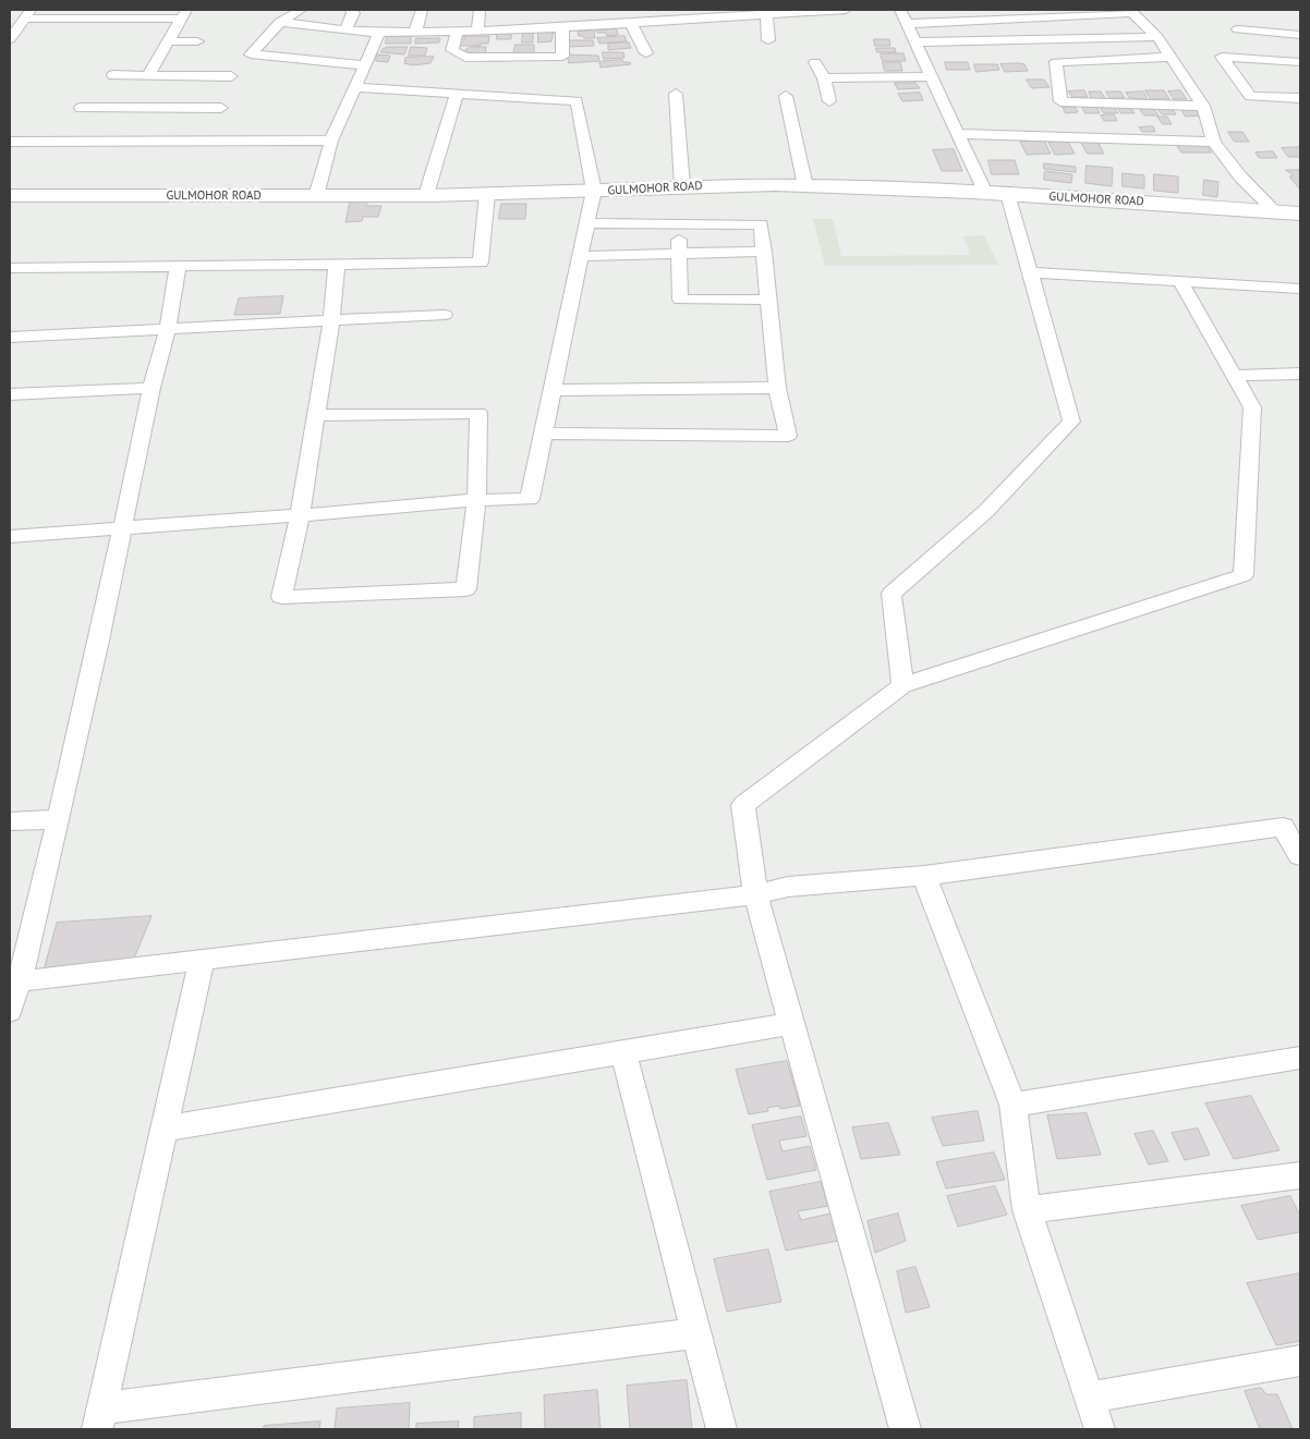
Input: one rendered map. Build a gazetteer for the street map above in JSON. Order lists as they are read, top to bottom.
{
  "streets": {
    "street": ["GULMOHOR ROAD"]
  }
}
